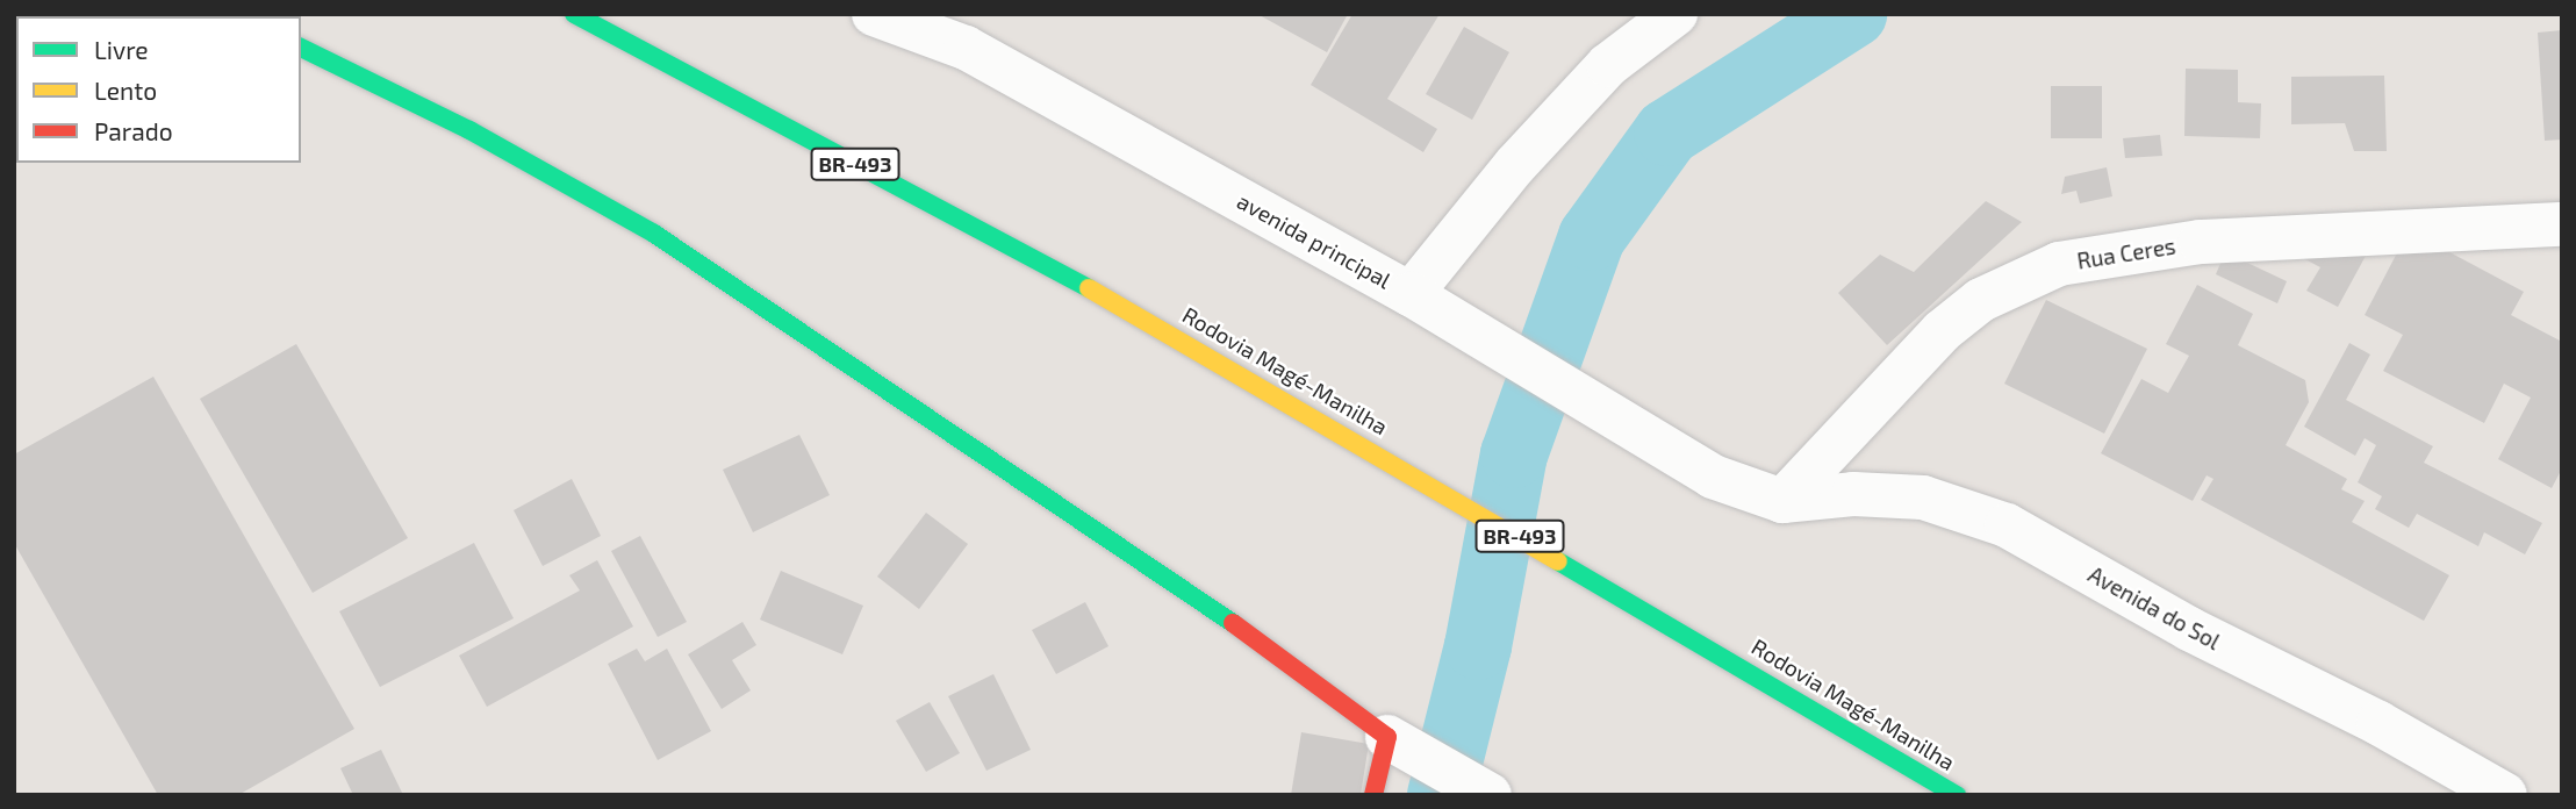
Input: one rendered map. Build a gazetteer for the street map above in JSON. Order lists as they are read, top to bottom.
{
  "streets": {
    "main road": ["BR-493", "Rodovia Magé-Manilha"],
    "street": ["avenida principal", "Rua Ceres", "Avenida do Sol"]
  },
  "crossings": [
    ["Rua Ceres", "Avenida do Sol"]
  ],
  "legend": ["Livre", "Lento", "Parado"]
}
